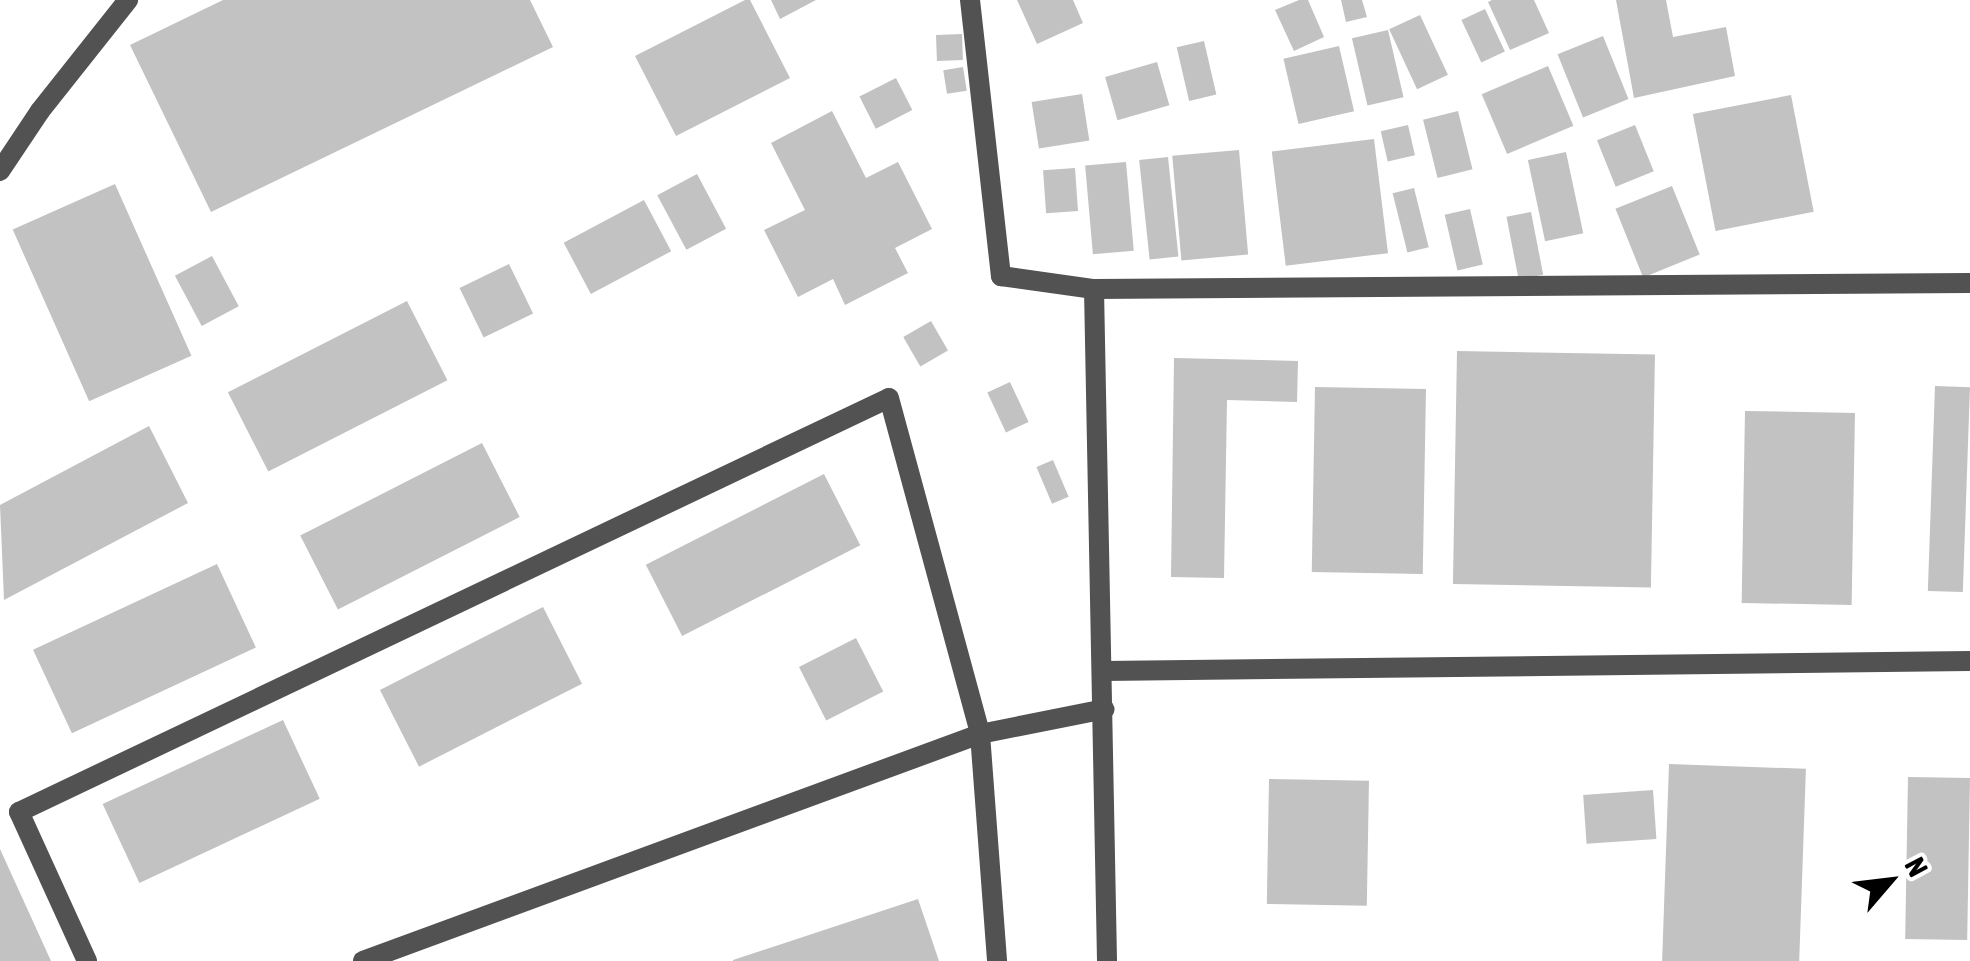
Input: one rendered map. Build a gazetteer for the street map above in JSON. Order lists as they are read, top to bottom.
{
  "north": "top right"
}
